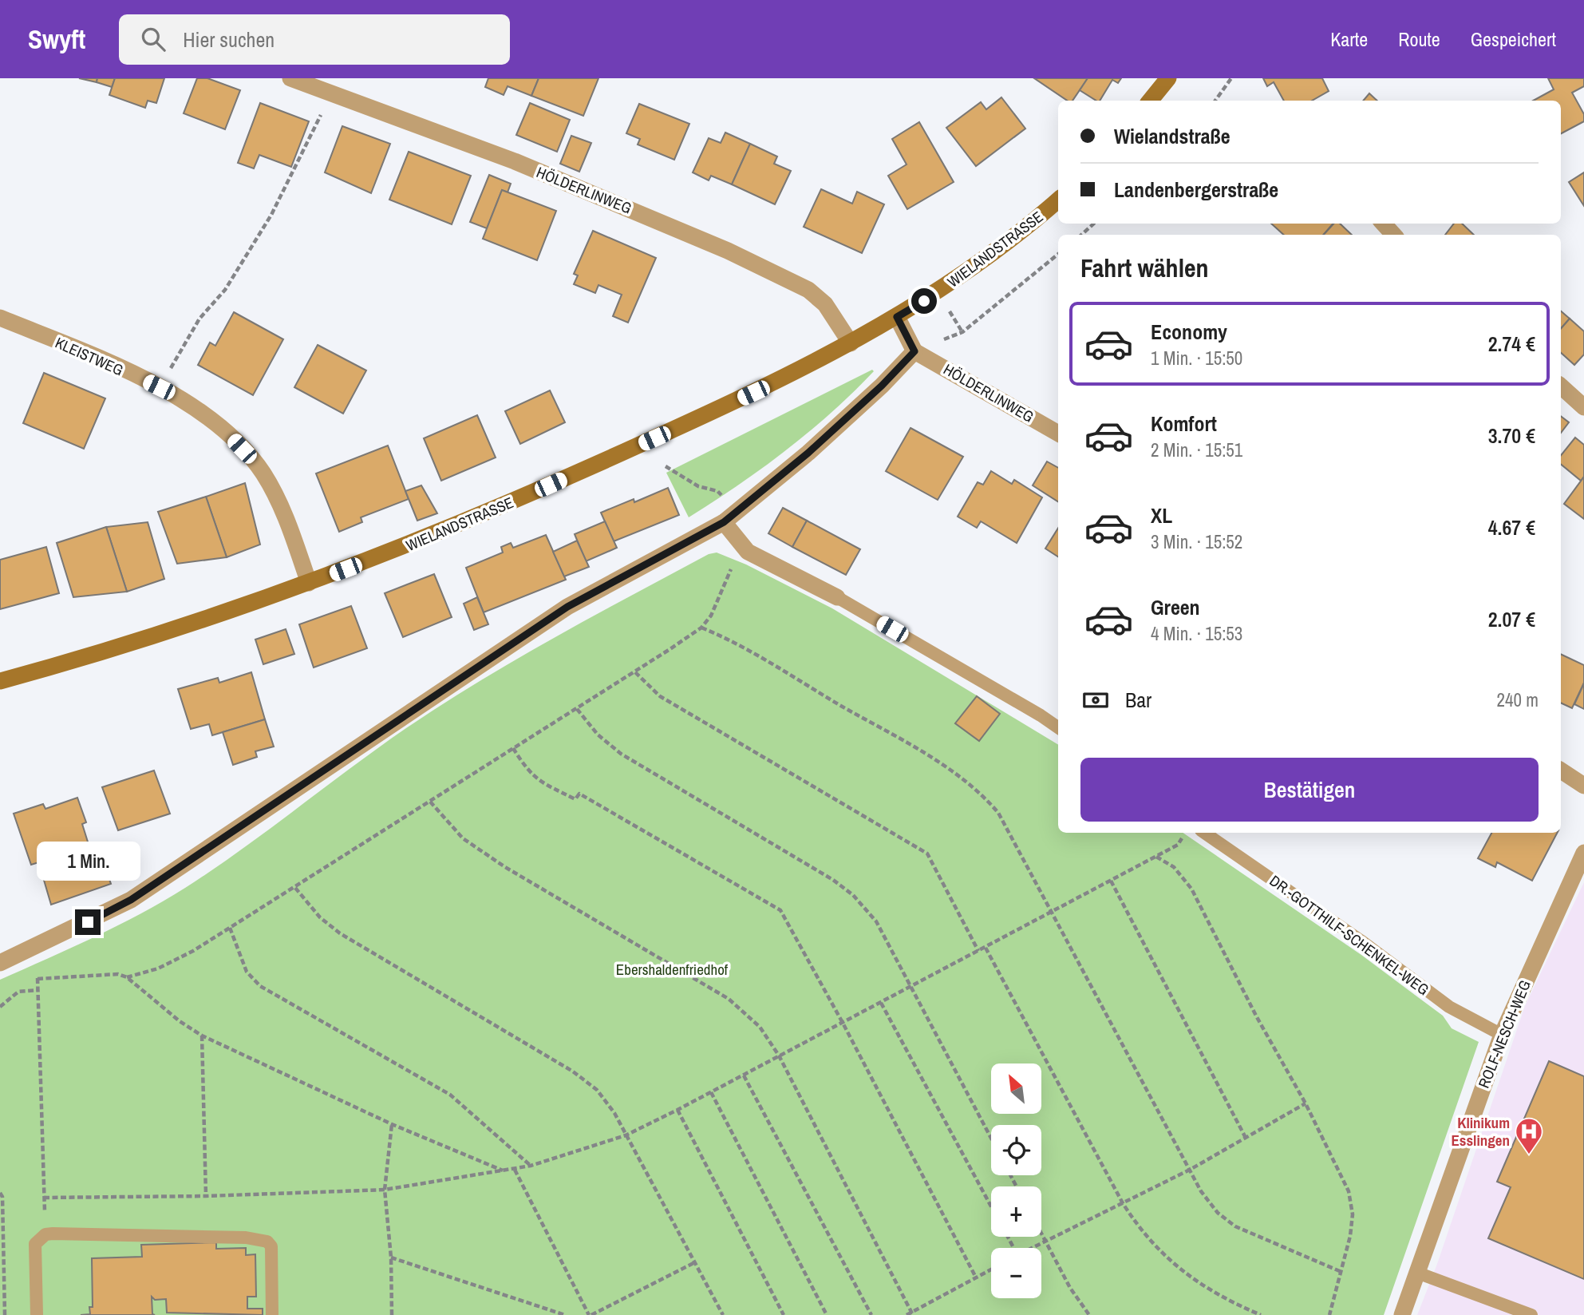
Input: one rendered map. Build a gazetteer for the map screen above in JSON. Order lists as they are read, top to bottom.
{
  "streets": {
    "main road": ["WIELANDSTRASSE"],
    "street": ["HÖLDERLINWEG", "KLEISTWEG", "ROLF-NESCH-WEG"],
    "lane": ["DR.-GOTTHILF-SCHENKEL-WEG"]
  },
  "crossings": [
    ["HÖLDERLINWEG", "WIELANDSTRASSE"],
    ["WIELANDSTRASSE", "KLEISTWEG"],
    ["DR.-GOTTHILF-SCHENKEL-WEG", "ROLF-NESCH-WEG"]
  ],
  "parks": ["Ebershaldenfriedhof"],
  "places": {
    "hospital": ["Klinikum Esslingen"]
  },
  "north": "top left",
  "page": {
    "header": "Swyft",
    "search": "Hier suchen",
    "nav": ["Karte", "Route", "Gespeichert"],
    "banner": ["Wielandstraße", "Landenbergerstraße"],
    "heading": "Fahrt wählen",
    "list": [
      {
        "name": "Economy",
        "note": "1 Min. · 15:50",
        "value": "2.74 €"
      },
      {
        "name": "Komfort",
        "note": "2 Min. · 15:51",
        "value": "3.70 €"
      },
      {
        "name": "XL",
        "note": "3 Min. · 15:52",
        "value": "4.67 €"
      },
      {
        "name": "Green",
        "note": "4 Min. · 15:53",
        "value": "2.07 €"
      }
    ],
    "pay": ["Bar", "240 m"],
    "buttons": "Bestätigen",
    "bubble": "1 Min.",
    "map_buttons": ["+", "−"]
  }
}
